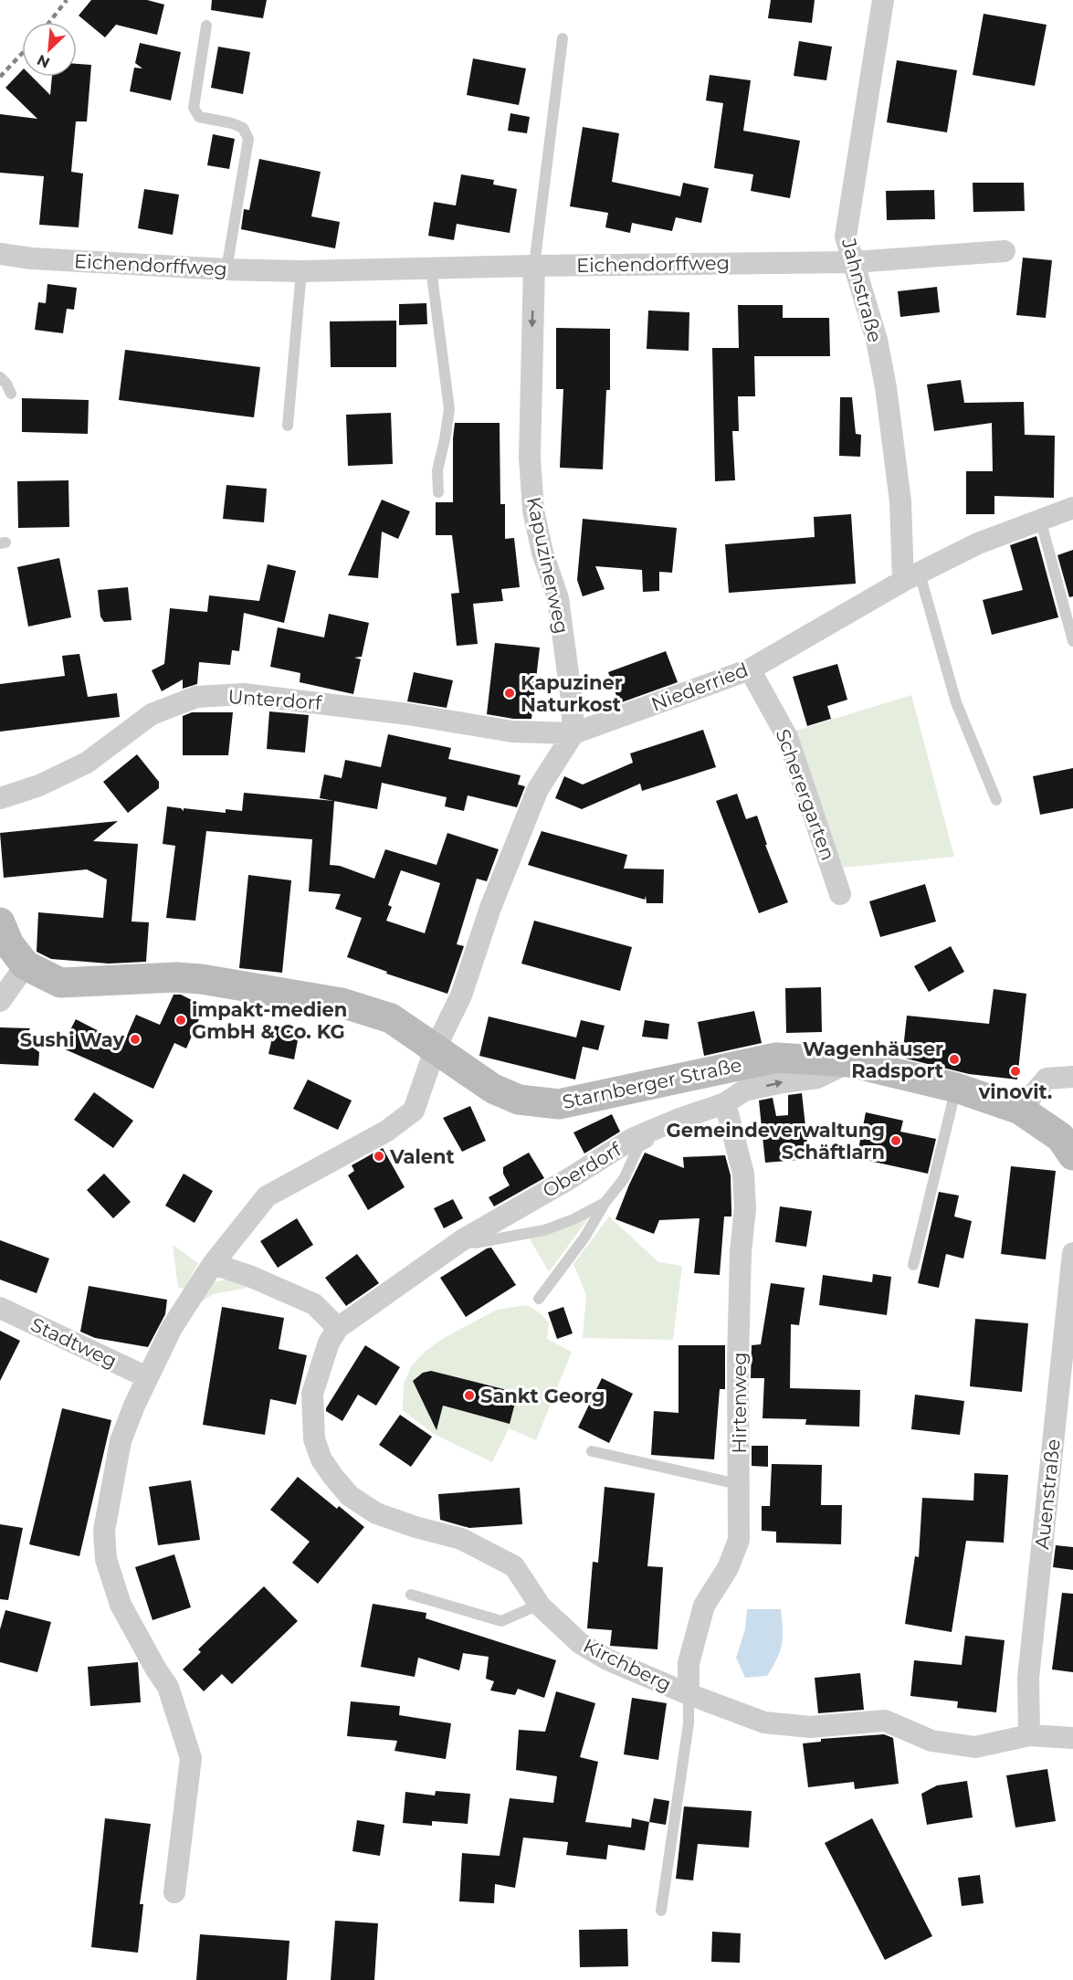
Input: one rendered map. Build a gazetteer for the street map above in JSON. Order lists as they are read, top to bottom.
{
  "streets": {
    "main road": ["Starnberger Straße"],
    "street": [
      "Eichendorffweg",
      "Jahnstraße",
      "Kapuzinerweg",
      "Niederried",
      "Unterdorf",
      "Scherergarten",
      "Oberdorf",
      "Stadtweg",
      "Hirtenweg",
      "Auenstraße",
      "Kirchberg"
    ]
  },
  "crossings": [
    ["Eichendorffweg", "Jahnstraße"],
    ["Eichendorffweg", "Kapuzinerweg"],
    ["Jahnstraße", "Niederried"],
    ["Kapuzinerweg", "Niederried"],
    ["Kapuzinerweg", "Unterdorf"],
    ["Niederried", "Unterdorf"],
    ["Niederried", "Scherergarten"],
    ["Starnberger Straße", "Oberdorf"],
    ["Oberdorf", "Hirtenweg"],
    ["Oberdorf", "Kirchberg"],
    ["Hirtenweg", "Kirchberg"],
    ["Auenstraße", "Kirchberg"]
  ],
  "one_way": ["Kapuzinerweg"],
  "places": [
    "Kapuziner Naturkost",
    "impakt-medien GmbH & Co. KG",
    "Sushi Way",
    "Wagenhäuser Radsport",
    "vinovit.",
    "Gemeindeverwaltung Schäftlarn",
    "Valent",
    "Sankt Georg"
  ],
  "north": "bottom left"
}
